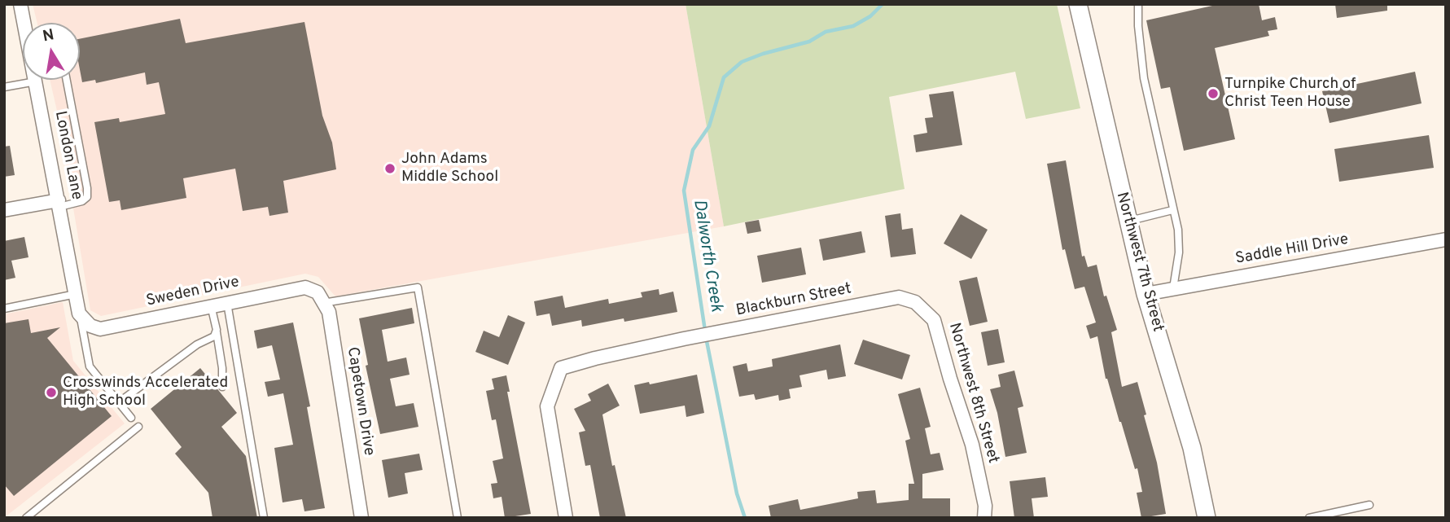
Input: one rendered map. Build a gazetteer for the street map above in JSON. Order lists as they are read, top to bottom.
{
  "streets": {
    "street": [
      "London Lane",
      "Saddle Hill Drive",
      "Northwest 7th Street",
      "Sweden Drive",
      "Blackburn Street",
      "Northwest 8th Street",
      "Capetown Drive"
    ]
  },
  "crossings": [
    ["London Lane", "Sweden Drive"],
    ["Saddle Hill Drive", "Northwest 7th Street"],
    ["Sweden Drive", "Capetown Drive"],
    ["Blackburn Street", "Northwest 8th Street"]
  ],
  "water": ["Dalworth Creek"],
  "places": ["Turnpike Church of Christ Teen House", "John Adams Middle School", "Crosswinds Accelerated High School"],
  "north": "top"
}
